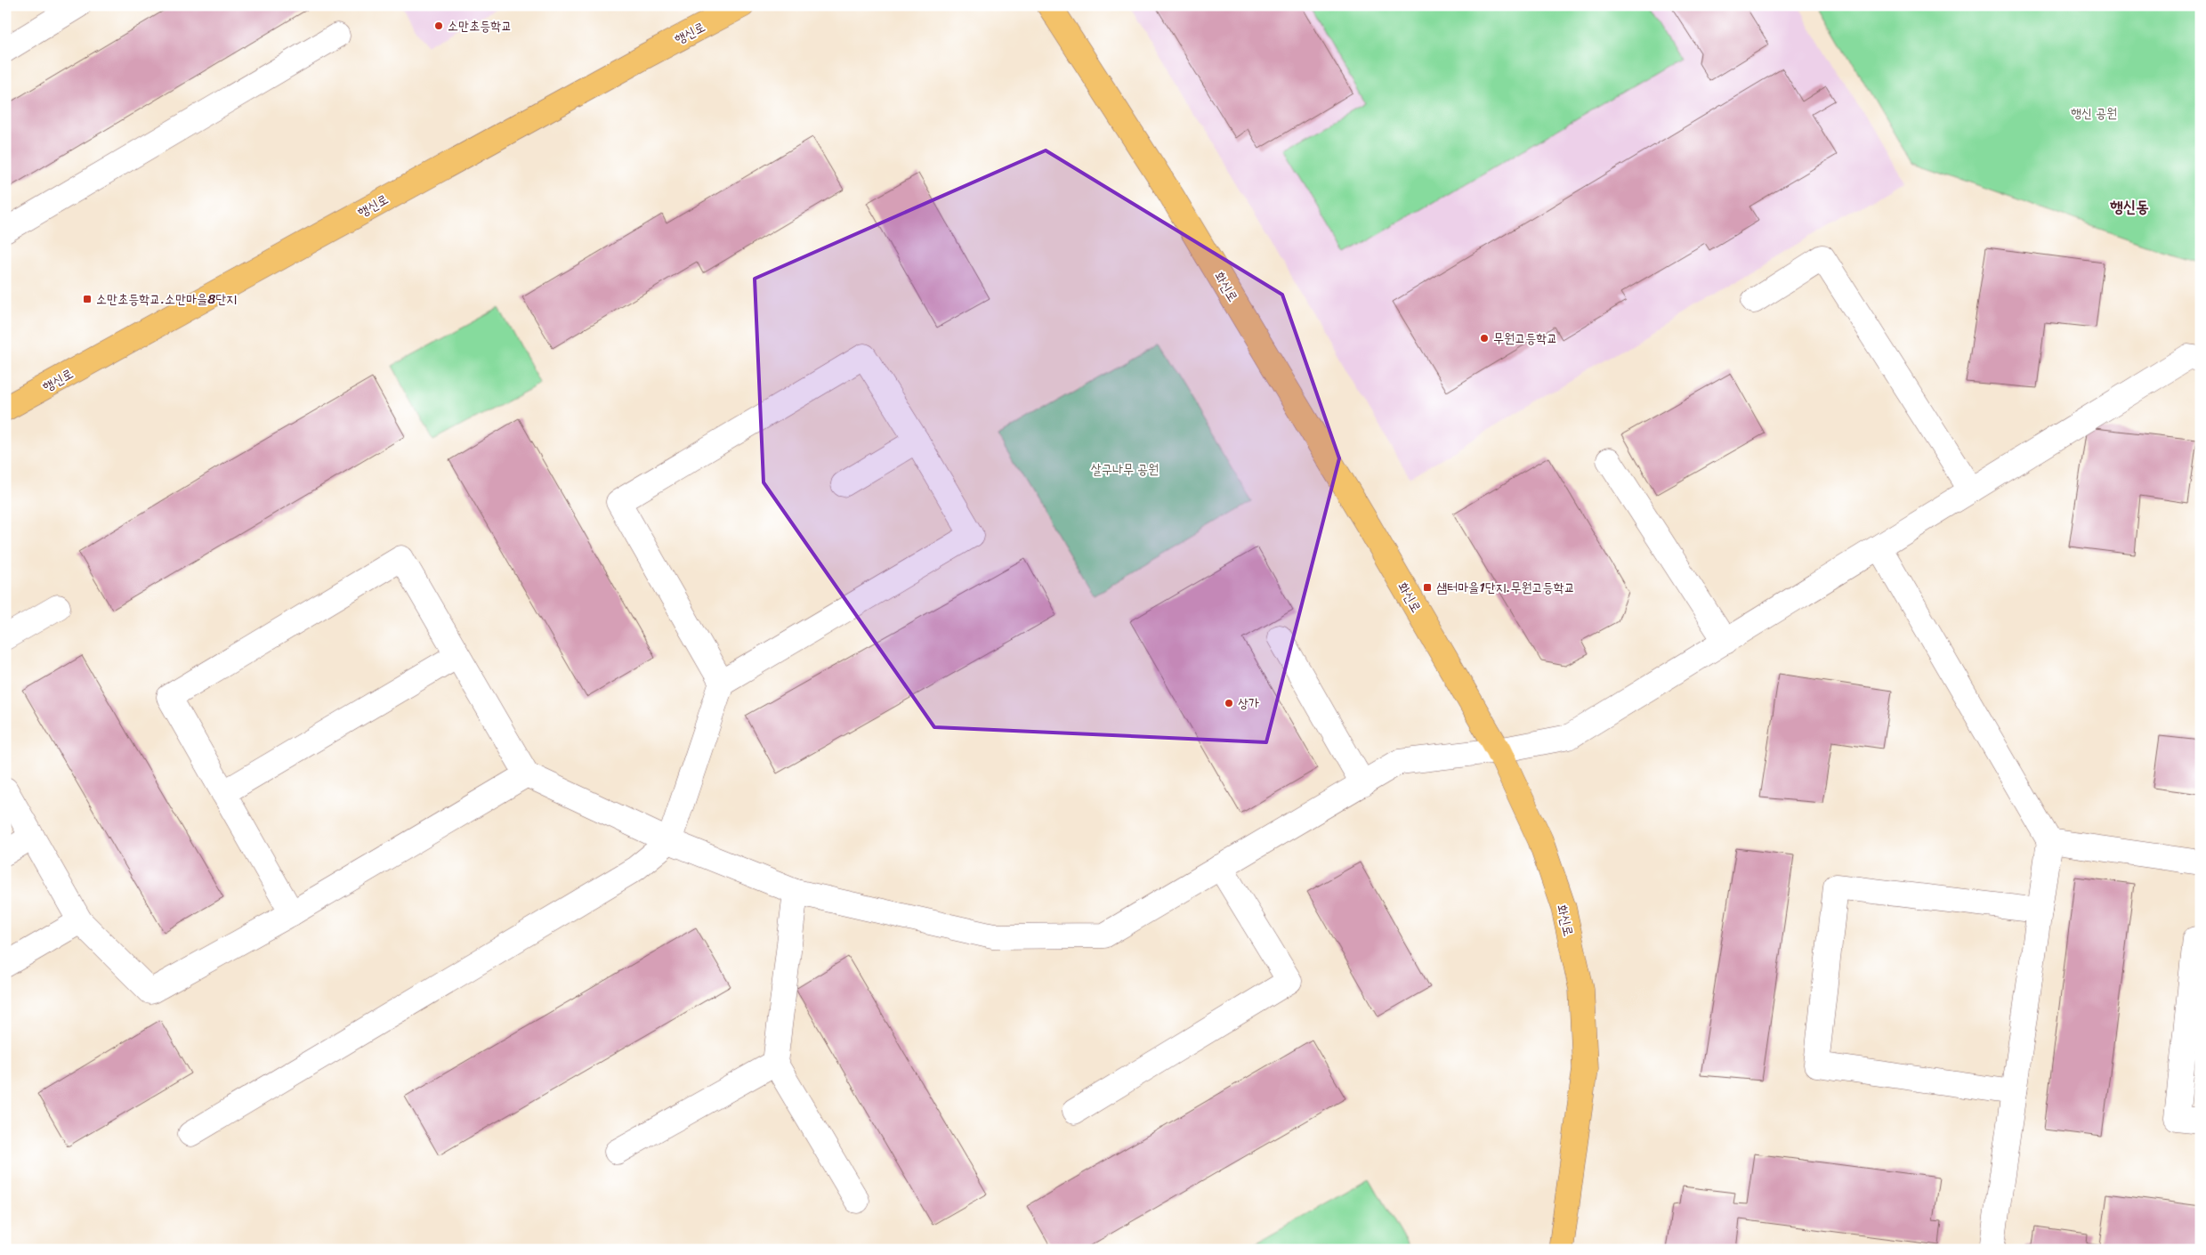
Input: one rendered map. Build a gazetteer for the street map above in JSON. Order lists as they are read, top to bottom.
{
  "streets": {
    "main road": ["행신로", "화신로"]
  },
  "districts": ["행신동"],
  "parks": ["행신 공원", "살구나무 공원"],
  "places": {
    "other": ["소만초등학교", "무원고등학교", "상가"],
    "transit": ["소만초등학교.소만마을8단지", "샘터마을1단지.무원고등학교"]
  }
}
